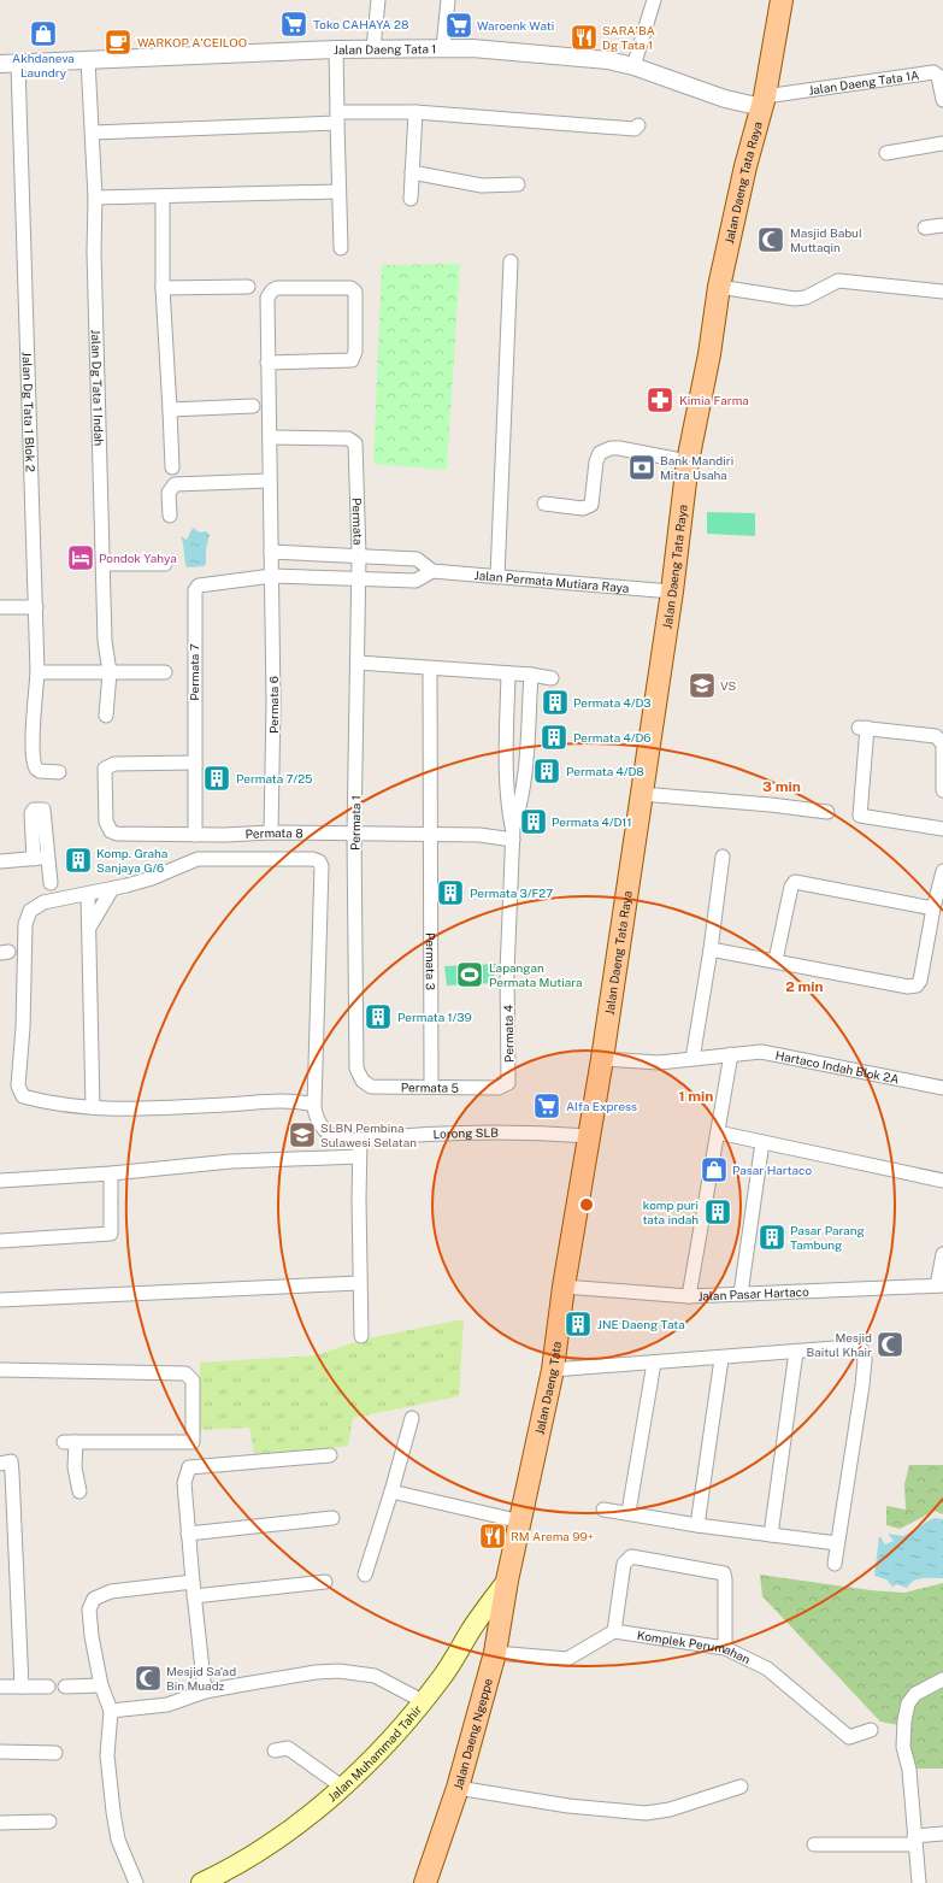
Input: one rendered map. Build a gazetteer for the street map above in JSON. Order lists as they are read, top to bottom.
{
  "streets": {
    "main road": [
      "Jalan Daeng Tata Raya",
      "Jalan Daeng Tata",
      "Jalan Daeng Ngeppe",
      "Jalan Muhammad Tahir"
    ],
    "street": [
      "Jalan Daeng Tata 1",
      "Jalan Daeng Tata 1A",
      "Jalan Dg Tata 1 Indah",
      "Jalan Dg Tata 1 Blok 2",
      "Permata",
      "Jalan Permata Mutiara Raya",
      "Permata 7",
      "Permata 6",
      "Permata 1",
      "Permata 8",
      "Permata 3",
      "Permata 4",
      "Hartaco Indah Blok 2A",
      "Permata 5",
      "Lorong SLB",
      "Jalan Pasar Hartaco",
      "Komplek Perumahan"
    ]
  },
  "crossings": [
    ["Jalan Daeng Tata 1", "Jalan Daeng Tata 1A"],
    ["Jalan Daeng Tata 1", "Jalan Daeng Tata Raya"],
    ["Jalan Daeng Tata 1", "Jalan Dg Tata 1 Indah"],
    ["Jalan Daeng Tata 1", "Jalan Dg Tata 1 Blok 2"],
    ["Jalan Daeng Tata 1A", "Jalan Daeng Tata Raya"],
    ["Jalan Daeng Tata Raya", "Jalan Permata Mutiara Raya"],
    ["Jalan Daeng Tata Raya", "Hartaco Indah Blok 2A"],
    ["Jalan Daeng Tata Raya", "Lorong SLB"],
    ["Jalan Daeng Tata Raya", "Jalan Daeng Tata"],
    ["Permata", "Jalan Permata Mutiara Raya"],
    ["Permata", "Permata 1"],
    ["Jalan Permata Mutiara Raya", "Permata 1"],
    ["Permata 7", "Permata 6"],
    ["Permata 7", "Permata 8"],
    ["Permata 6", "Permata 8"],
    ["Permata 1", "Permata 8"],
    ["Permata 1", "Permata 5"],
    ["Permata 3", "Permata 5"],
    ["Permata 4", "Permata 5"],
    ["Lorong SLB", "Jalan Daeng Tata"],
    ["Jalan Pasar Hartaco", "Jalan Daeng Tata"],
    ["Jalan Daeng Tata", "Jalan Daeng Ngeppe"],
    ["Jalan Daeng Tata", "Jalan Muhammad Tahir"],
    ["Jalan Daeng Ngeppe", "Jalan Muhammad Tahir"]
  ],
  "places": {
    "supermarket": ["Toko CAHAYA 28", "Waroenk Wati", "Alfa Express"],
    "shop": ["Akhdaneva Laundry", "Pasar Hartaco"],
    "restaurant": ["SARA'BA Dg Tata 1", "RM Arema 99+"],
    "cafe": ["WARKOP A'CEILOO"],
    "mosque": ["Masjid Babul Muttaqin", "Mesjid Baitul Khair", "Mesjid Sa'ad Bin Muadz"],
    "pharmacy": ["Kimia Farma"],
    "bank": ["Bank Mandiri Mitra Usaha"],
    "hotel": ["Pondok Yahya"],
    "school or university": ["VS", "SLBN Pembina Sulawesi Selatan"],
    "building": [
      "Permata 4/D3",
      "Permata 4/D6",
      "Permata 4/D8",
      "Permata 7/25",
      "Permata 4/D11",
      "Komp. Graha Sanjaya G/6",
      "Permata 3/F27",
      "Permata 1/39",
      "komp puri tata indah",
      "Pasar Parang Tambung",
      "JNE Daeng Tata"
    ],
    "sports": ["Lapangan Permata Mutiara"]
  },
  "rings": ["3 min", "2 min", "1 min"]
}
